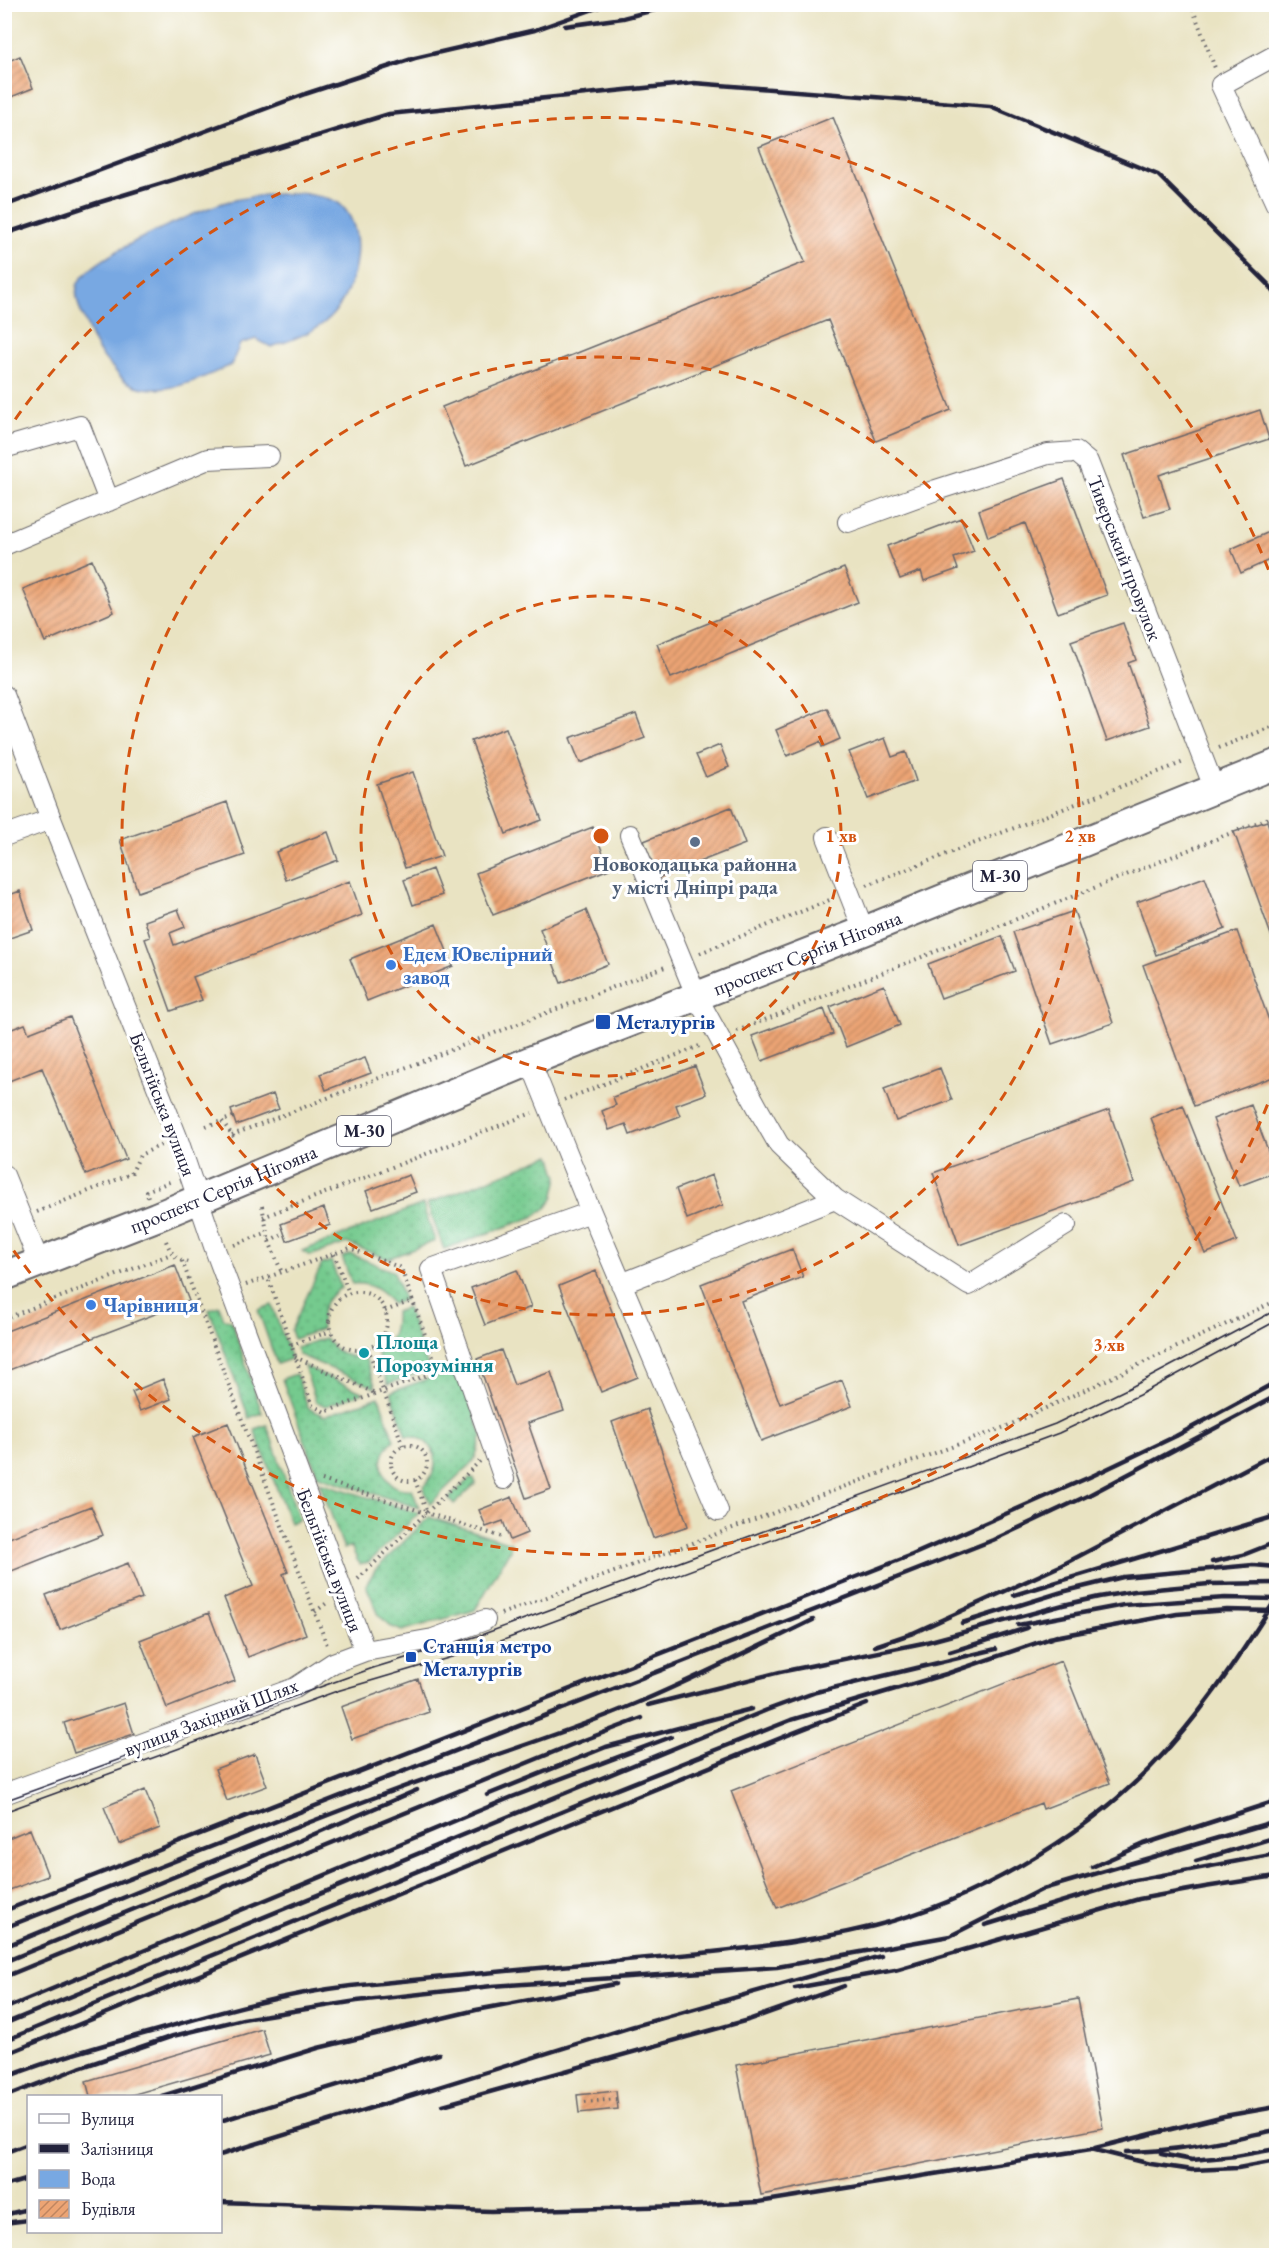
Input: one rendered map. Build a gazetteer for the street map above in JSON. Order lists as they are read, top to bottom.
{
  "streets": {
    "highway": ["М-30", "проспект Сергія Нігояна"],
    "street": ["Тиверський провулок", "Бельгійська вулиця", "вулиця Західний Шлях"]
  },
  "crossings": [
    ["Тиверський провулок", "проспект Сергія Нігояна"],
    ["проспект Сергія Нігояна", "Бельгійська вулиця"],
    ["Бельгійська вулиця", "вулиця Західний Шлях"]
  ],
  "places": {
    "other": [
      "Новокодацька районна у місті Дніпрі рада",
      "Едем Ювелірний завод",
      "Чарівниця",
      "Площа Порозуміння"
    ],
    "transit": ["Металургів", "Станція метро Металургів"]
  },
  "legend": [
    "Вулиця",
    "Залізниця",
    "Вода",
    "Будівля"
  ],
  "rings": ["1 хв", "2 хв", "3 хв"]
}
